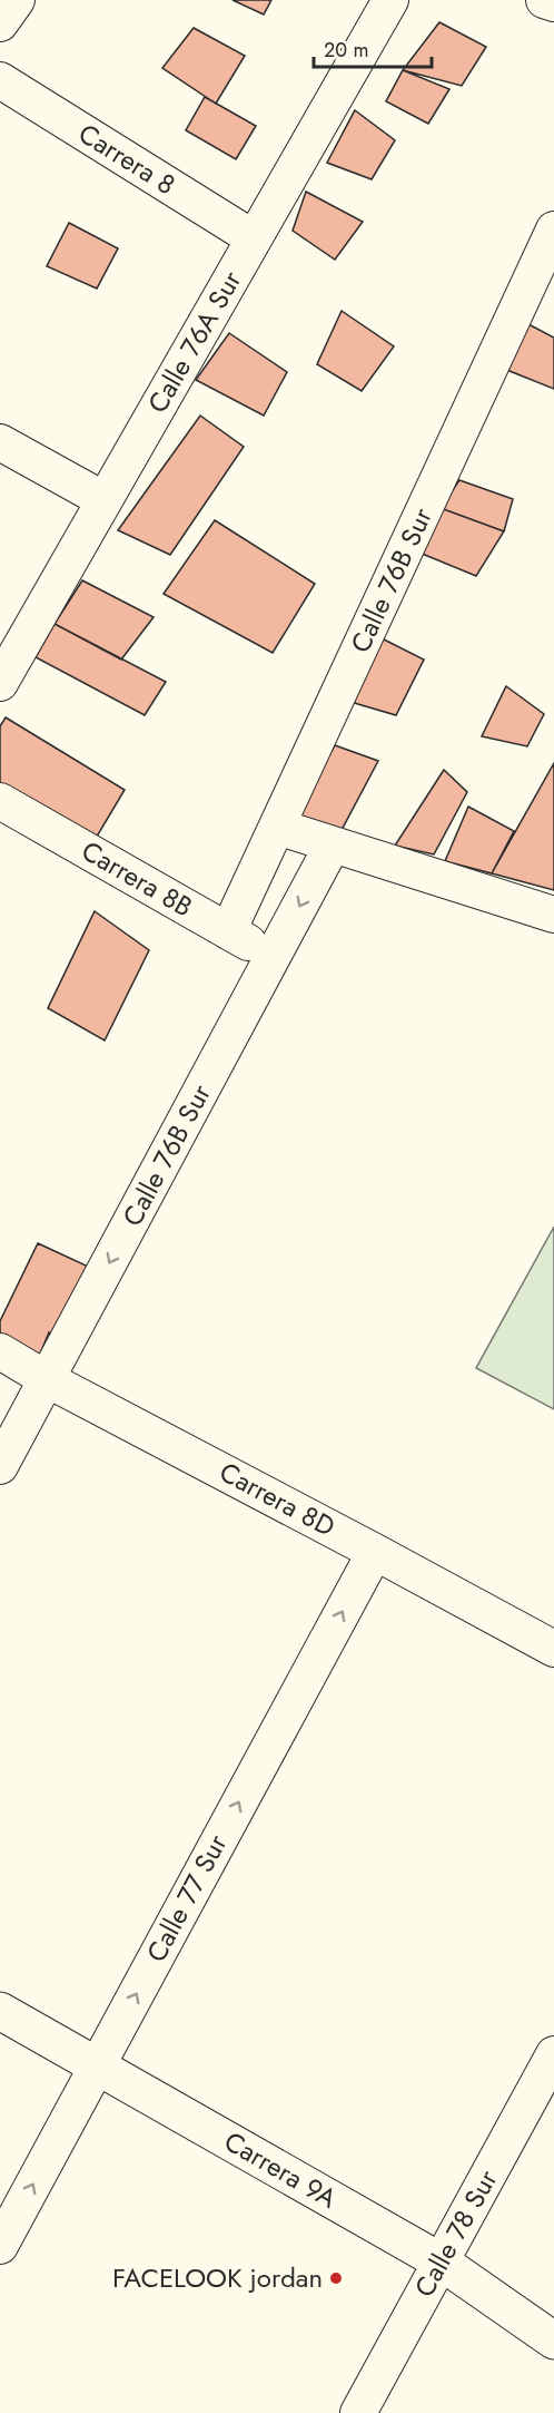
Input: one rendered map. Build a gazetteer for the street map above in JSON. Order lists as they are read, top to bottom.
{
  "streets": {
    "street": [
      "Carrera 8",
      "Calle 76A Sur",
      "Calle 76B Sur",
      "Carrera 8B",
      "Carrera 8D",
      "Calle 77 Sur",
      "Carrera 9A",
      "Calle 78 Sur"
    ]
  },
  "crossings": [
    ["Carrera 8", "Calle 76A Sur"],
    ["Calle 76B Sur", "Carrera 8B"],
    ["Calle 76B Sur", "Carrera 8D"],
    ["Carrera 8D", "Calle 77 Sur"],
    ["Calle 77 Sur", "Carrera 9A"],
    ["Carrera 9A", "Calle 78 Sur"]
  ],
  "one_way": ["Calle 76B Sur", "Calle 77 Sur"],
  "places": ["FACELOOK jordan"],
  "scale_bar": "20 m"
}
